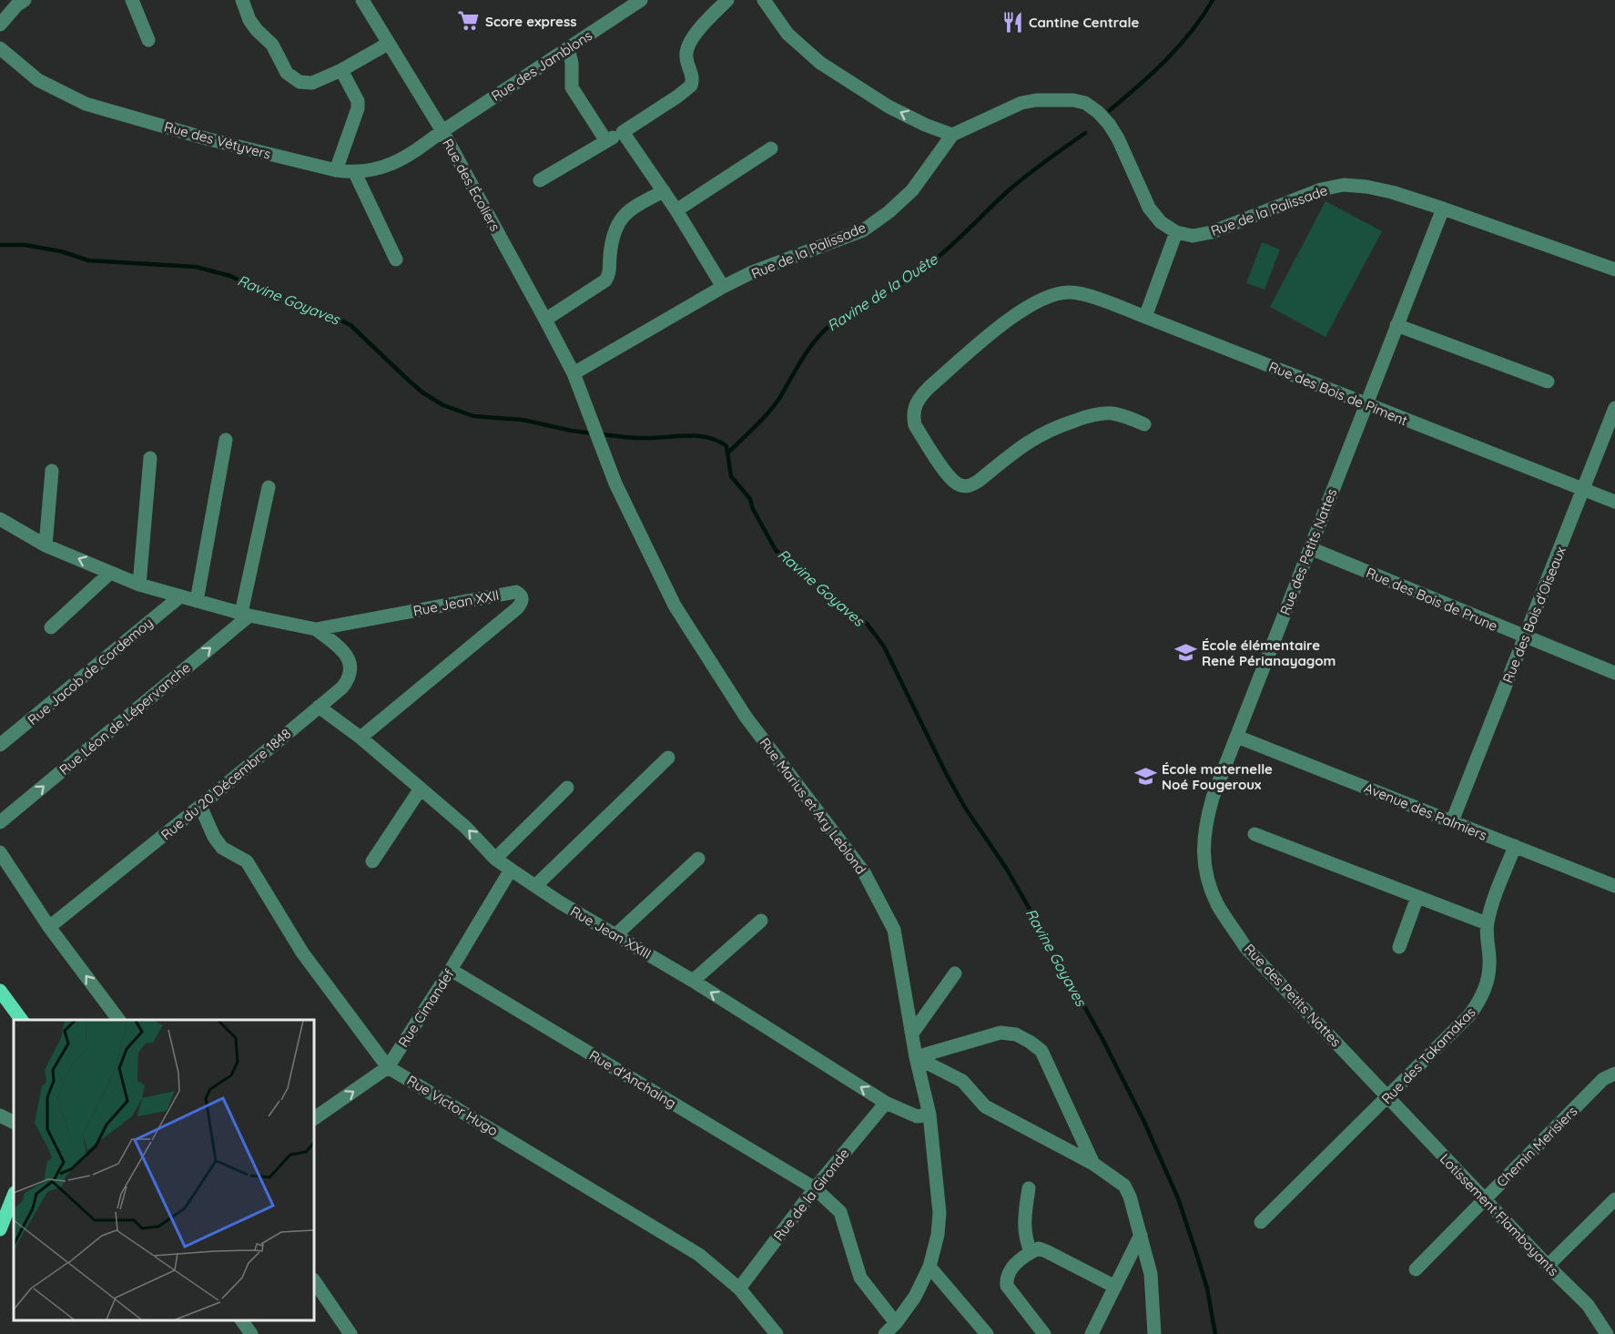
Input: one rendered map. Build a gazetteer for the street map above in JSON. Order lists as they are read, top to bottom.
{
  "streets": {
    "street": [
      "Rue des Jamblons",
      "Rue des Vétyvers",
      "Rue des Écoliers",
      "Rue de la Palissade",
      "Rue des Bois de Piment",
      "Rue des Petits Nattes",
      "Rue des Bois de Prune",
      "Rue Jean XXII",
      "Rue des Bois d'Oiseaux",
      "Rue Jacob de Cordemoy",
      "Rue Léon de Lépervanche",
      "Rue du 20 Décembre 1848",
      "Rue Marius et Ary Leblond",
      "Avenue des Palmiers",
      "Rue Jean XXIII",
      "Rue Cimandef",
      "Rue des Takamakas",
      "Rue d'Anchaing",
      "Rue Victor Hugo",
      "Chemin Merisiers",
      "Rue de la Gironde",
      "Lotissement Flamboyants"
    ]
  },
  "crossings": [
    ["Rue des Jamblons", "Rue des Vétyvers"],
    ["Rue des Jamblons", "Rue des Écoliers"],
    ["Rue des Vétyvers", "Rue des Écoliers"],
    ["Rue des Écoliers", "Rue de la Palissade"],
    ["Rue des Écoliers", "Rue Marius et Ary Leblond"],
    ["Rue de la Palissade", "Rue des Petits Nattes"],
    ["Rue des Bois de Piment", "Rue des Petits Nattes"],
    ["Rue des Bois de Piment", "Rue des Bois d'Oiseaux"],
    ["Rue des Petits Nattes", "Rue des Bois de Prune"],
    ["Rue des Petits Nattes", "Avenue des Palmiers"],
    ["Rue des Petits Nattes", "Rue des Takamakas"],
    ["Rue des Petits Nattes", "Lotissement Flamboyants"],
    ["Rue des Bois de Prune", "Rue des Bois d'Oiseaux"],
    ["Rue Jean XXII", "Rue Jacob de Cordemoy"],
    ["Rue Jean XXII", "Rue Léon de Lépervanche"],
    ["Rue Jean XXII", "Rue du 20 Décembre 1848"],
    ["Rue Jean XXII", "Rue Jean XXIII"],
    ["Rue des Bois d'Oiseaux", "Avenue des Palmiers"],
    ["Rue du 20 Décembre 1848", "Rue Jean XXIII"],
    ["Rue du 20 Décembre 1848", "Rue Victor Hugo"],
    ["Rue Marius et Ary Leblond", "Rue Jean XXIII"],
    ["Rue Marius et Ary Leblond", "Rue d'Anchaing"],
    ["Avenue des Palmiers", "Rue des Takamakas"],
    ["Rue Jean XXIII", "Rue Cimandef"],
    ["Rue Jean XXIII", "Rue de la Gironde"],
    ["Rue Cimandef", "Rue d'Anchaing"],
    ["Rue Cimandef", "Rue Victor Hugo"],
    ["Rue des Takamakas", "Lotissement Flamboyants"],
    ["Rue d'Anchaing", "Rue de la Gironde"],
    ["Rue Victor Hugo", "Rue de la Gironde"],
    ["Chemin Merisiers", "Lotissement Flamboyants"]
  ],
  "one_way": ["Rue Léon de Lépervanche", "Rue Jean XXIII"],
  "water": ["Ravine de la Ouête", "Ravine Goyaves"],
  "places": {
    "supermarket": ["Score express"],
    "restaurant": ["Cantine Centrale"],
    "school or university": ["École élémentaire René Périanayagom", "École maternelle Noé Fougeroux"]
  }
}
